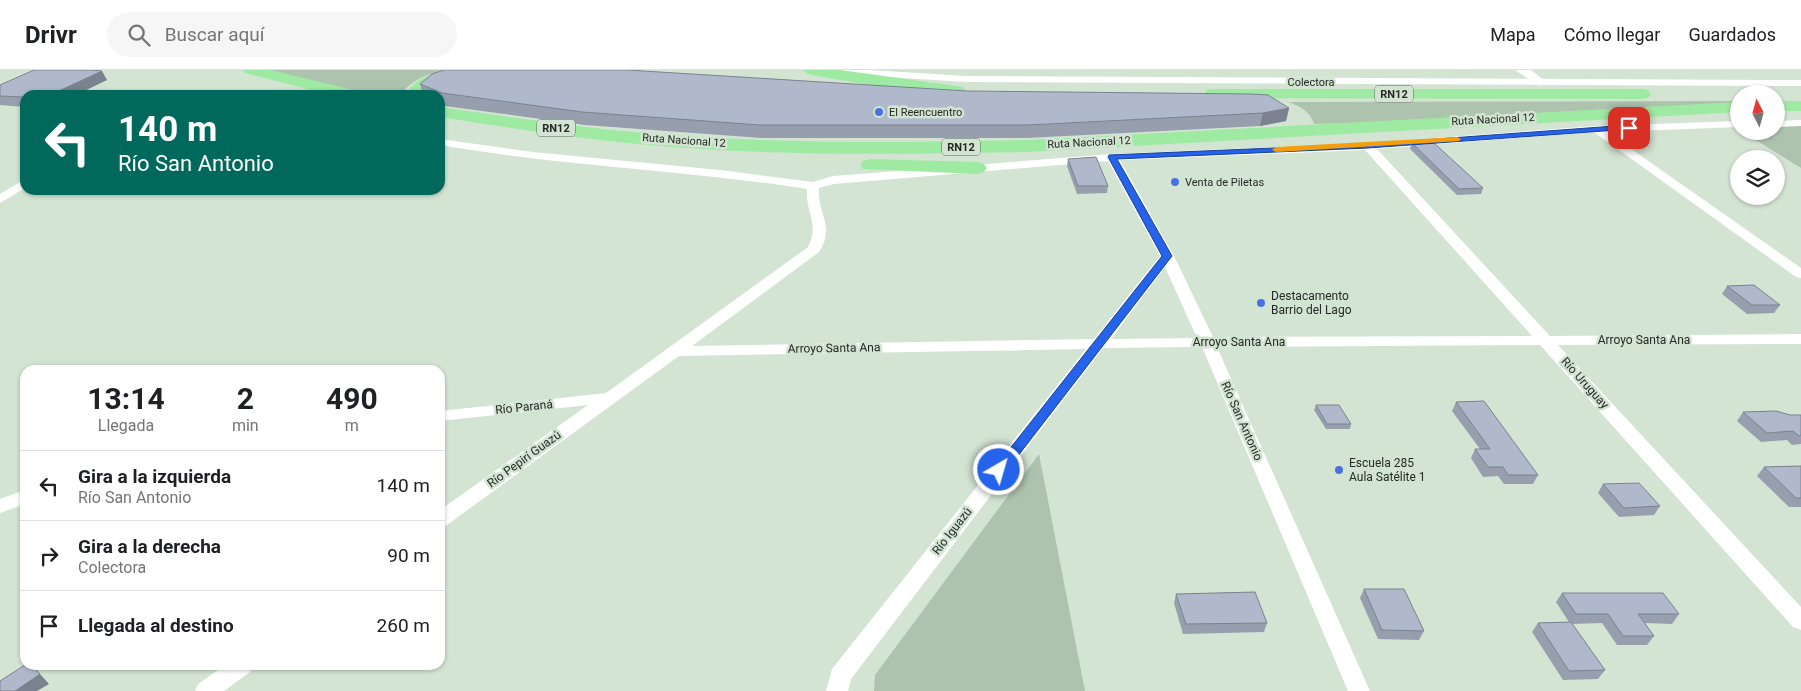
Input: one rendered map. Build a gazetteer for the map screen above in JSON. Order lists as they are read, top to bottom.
{
  "streets": {
    "highway": ["RN12", "Ruta Nacional 12"],
    "street": [
      "Colectora",
      "Arroyo Santa Ana",
      "Río Uruguay",
      "Río Paraná",
      "Río San Antonio",
      "Río Pepirí Guazú",
      "Río Iguazú"
    ]
  },
  "crossings": [
    ["Colectora", "Ruta Nacional 12"],
    ["Arroyo Santa Ana", "Río Uruguay"],
    ["Arroyo Santa Ana", "Río San Antonio"],
    ["Arroyo Santa Ana", "Río Pepirí Guazú"],
    ["Arroyo Santa Ana", "Río Iguazú"],
    ["Río Paraná", "Río Pepirí Guazú"],
    ["Río San Antonio", "Río Iguazú"]
  ],
  "places": [
    "El Reencuentro",
    "Venta de Piletas",
    "Destacamento Barrio del Lago",
    "Escuela 285 Aula Satélite 1"
  ],
  "north": "top",
  "page": {
    "header": "Drivr",
    "search": "Buscar aquí",
    "nav": ["Mapa", "Cómo llegar", "Guardados"],
    "turn": ["140 m", "Río San Antonio"],
    "eta": [
      "13:14",
      "Llegada",
      "2",
      "min",
      "490",
      "m"
    ],
    "list": [
      {
        "name": "Gira a la izquierda",
        "note": "Río San Antonio",
        "value": "140 m"
      },
      {
        "name": "Gira a la derecha",
        "note": "Colectora",
        "value": "90 m"
      },
      {
        "name": "Llegada al destino",
        "value": "260 m"
      }
    ]
  }
}
